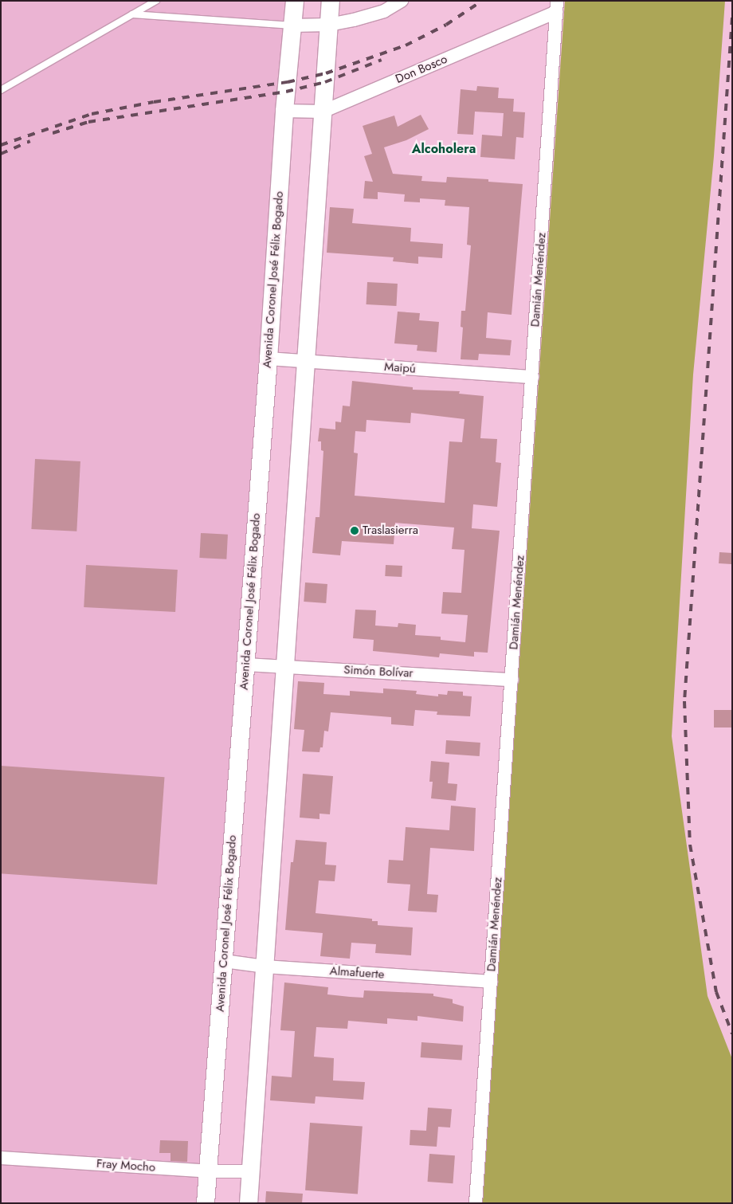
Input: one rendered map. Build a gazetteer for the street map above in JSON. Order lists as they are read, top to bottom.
{
  "streets": {
    "main road": ["Avenida Coronel José Félix Bogado"],
    "street": [
      "Don Bosco",
      "Damián Menéndez",
      "Maipú",
      "Simón Bolívar",
      "Almafuerte",
      "Fray Mocho"
    ]
  },
  "crossings": [
    ["Don Bosco", "Avenida Coronel José Félix Bogado"],
    ["Don Bosco", "Damián Menéndez"],
    ["Avenida Coronel José Félix Bogado", "Maipú"],
    ["Avenida Coronel José Félix Bogado", "Simón Bolívar"],
    ["Avenida Coronel José Félix Bogado", "Almafuerte"],
    ["Avenida Coronel José Félix Bogado", "Fray Mocho"],
    ["Damián Menéndez", "Maipú"],
    ["Damián Menéndez", "Simón Bolívar"],
    ["Damián Menéndez", "Almafuerte"]
  ],
  "districts": ["Alcoholera"],
  "places": ["Traslasierra"]
}
